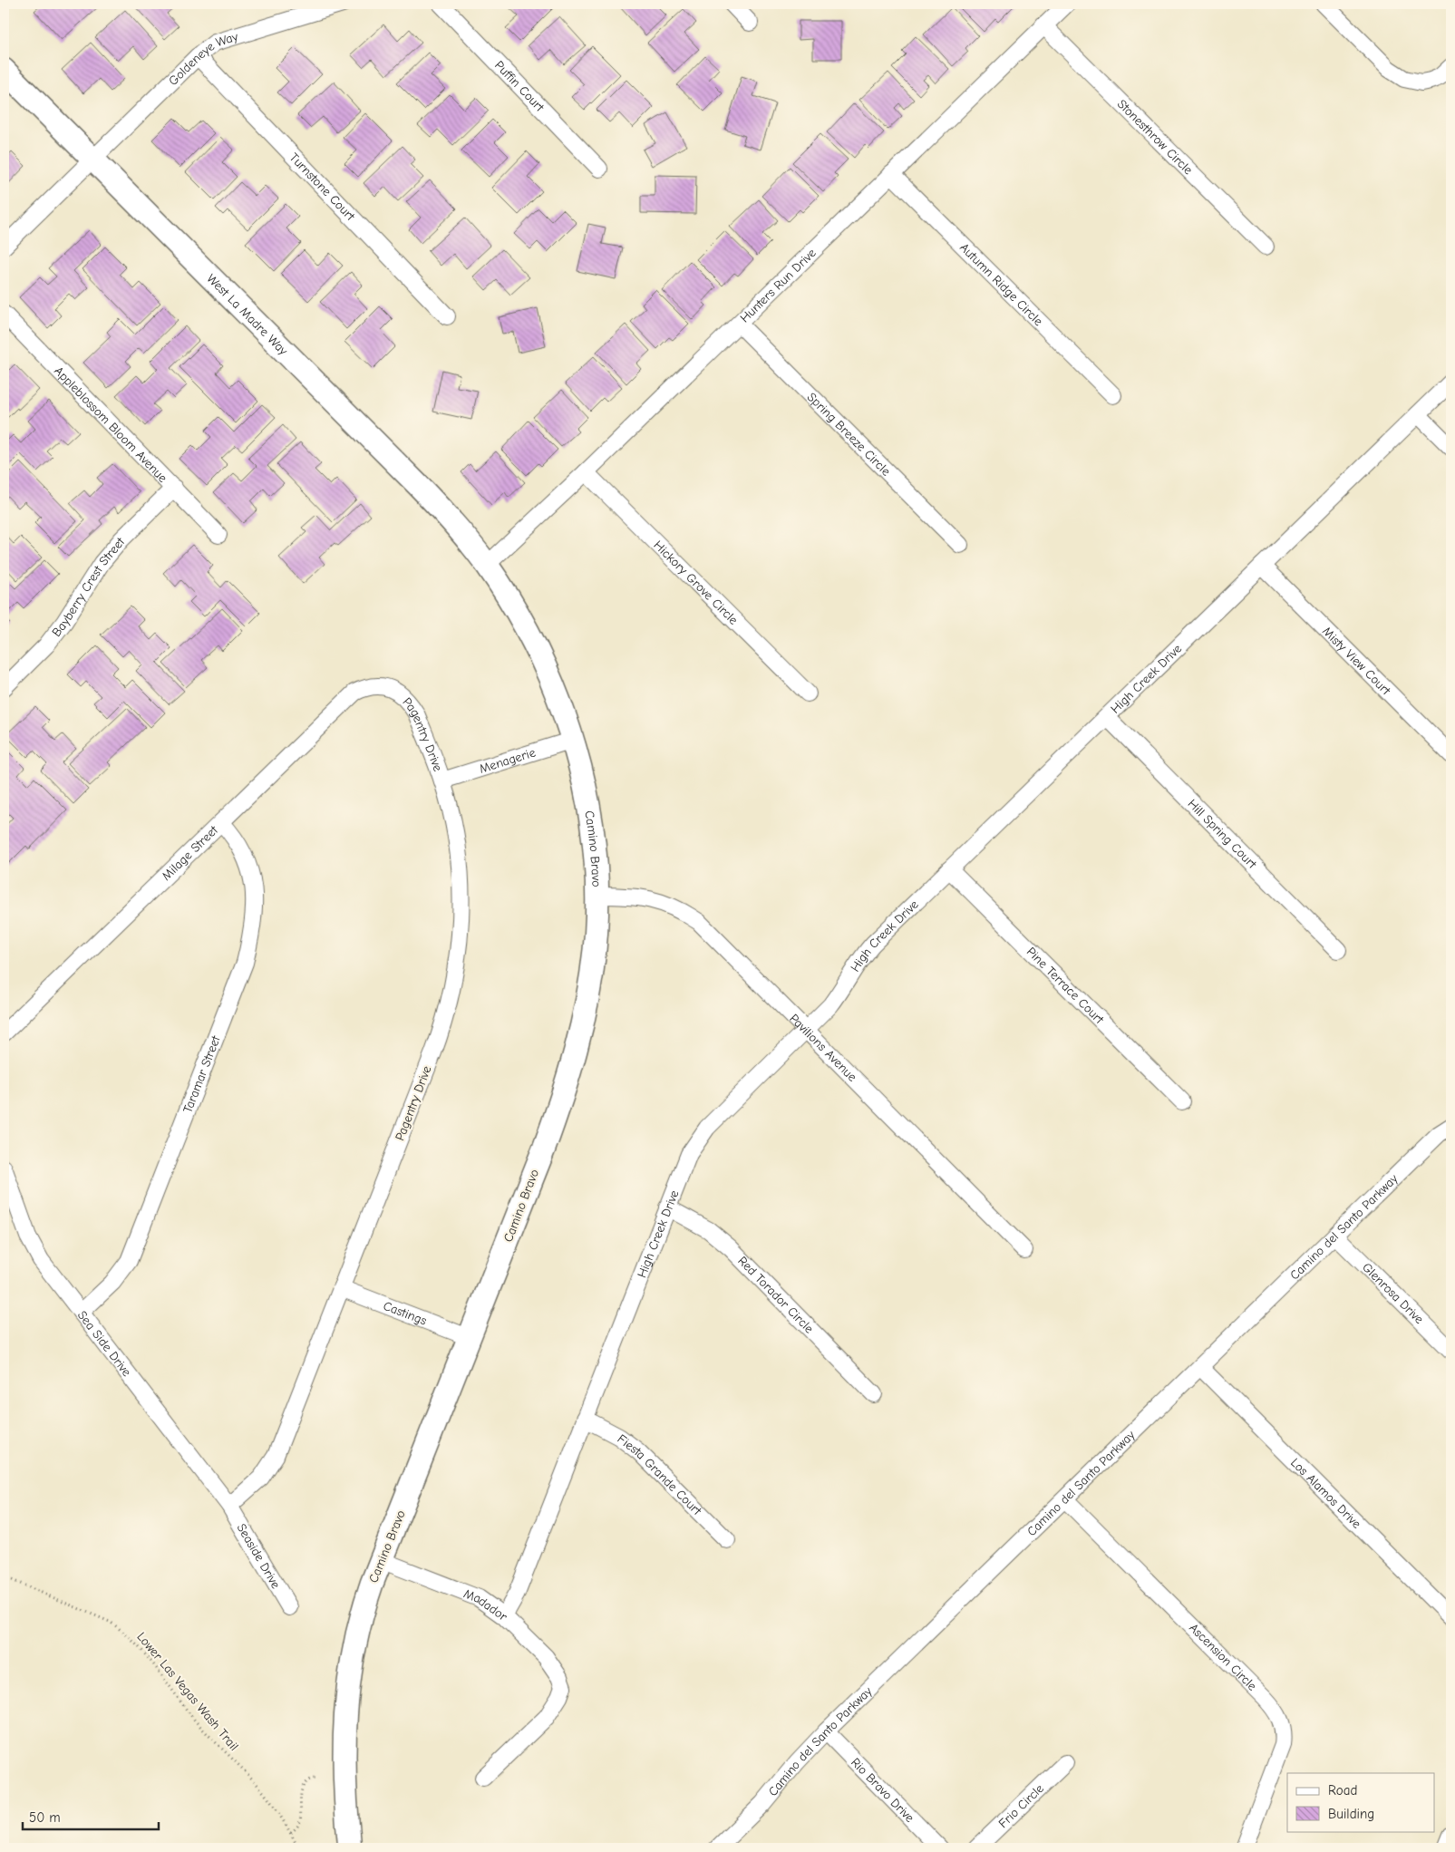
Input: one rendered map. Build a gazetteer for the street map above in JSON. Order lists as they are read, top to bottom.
{
  "streets": {
    "street": [
      "Goldeneye Way",
      "Puffin Court",
      "Stonesthrow Circle",
      "Turnstone Court",
      "Hunters Run Drive",
      "Autumn Ridge Circle",
      "West La Madre Way",
      "Appleblossom Bloom Avenue",
      "Spring Breeze Circle",
      "Hickory Grove Circle",
      "Bayberry Crest Street",
      "Misty View Court",
      "High Creek Drive",
      "Pagentry Drive",
      "Menagerie",
      "Hill Spring Court",
      "Camino Bravo",
      "Milage Street",
      "Pine Terrace Court",
      "Pavilions Avenue",
      "Taramar Street",
      "Camino del Santo Parkway",
      "Glenrosa Drive",
      "Red Torador Circle",
      "Castings",
      "Sea Side Drive",
      "Fiesta Grande Court",
      "Los Alamos Drive",
      "Seaside Drive",
      "Madador",
      "Ascension Circle",
      "Rio Bravo Drive",
      "Frio Circle"
    ],
    "path": ["Lower Las Vegas Wash Trail"]
  },
  "crossings": [
    ["Goldeneye Way", "Turnstone Court"],
    ["Goldeneye Way", "West La Madre Way"],
    ["Stonesthrow Circle", "Hunters Run Drive"],
    ["Hunters Run Drive", "Autumn Ridge Circle"],
    ["Hunters Run Drive", "West La Madre Way"],
    ["Hunters Run Drive", "Spring Breeze Circle"],
    ["Hunters Run Drive", "Hickory Grove Circle"],
    ["Hunters Run Drive", "Camino Bravo"],
    ["West La Madre Way", "Camino Bravo"],
    ["Appleblossom Bloom Avenue", "Bayberry Crest Street"],
    ["Misty View Court", "High Creek Drive"],
    ["High Creek Drive", "Hill Spring Court"],
    ["High Creek Drive", "Pine Terrace Court"],
    ["High Creek Drive", "Pavilions Avenue"],
    ["High Creek Drive", "Red Torador Circle"],
    ["High Creek Drive", "Fiesta Grande Court"],
    ["High Creek Drive", "Madador"],
    ["Pagentry Drive", "Menagerie"],
    ["Pagentry Drive", "Milage Street"],
    ["Pagentry Drive", "Castings"],
    ["Pagentry Drive", "Sea Side Drive"],
    ["Pagentry Drive", "Seaside Drive"],
    ["Menagerie", "Camino Bravo"],
    ["Camino Bravo", "Pavilions Avenue"],
    ["Camino Bravo", "Castings"],
    ["Camino Bravo", "Madador"],
    ["Milage Street", "Taramar Street"],
    ["Taramar Street", "Sea Side Drive"],
    ["Camino del Santo Parkway", "Glenrosa Drive"],
    ["Camino del Santo Parkway", "Los Alamos Drive"],
    ["Camino del Santo Parkway", "Ascension Circle"],
    ["Camino del Santo Parkway", "Rio Bravo Drive"],
    ["Sea Side Drive", "Seaside Drive"]
  ],
  "legend": ["Road", "Building"],
  "scale_bar": "50 m"
}
